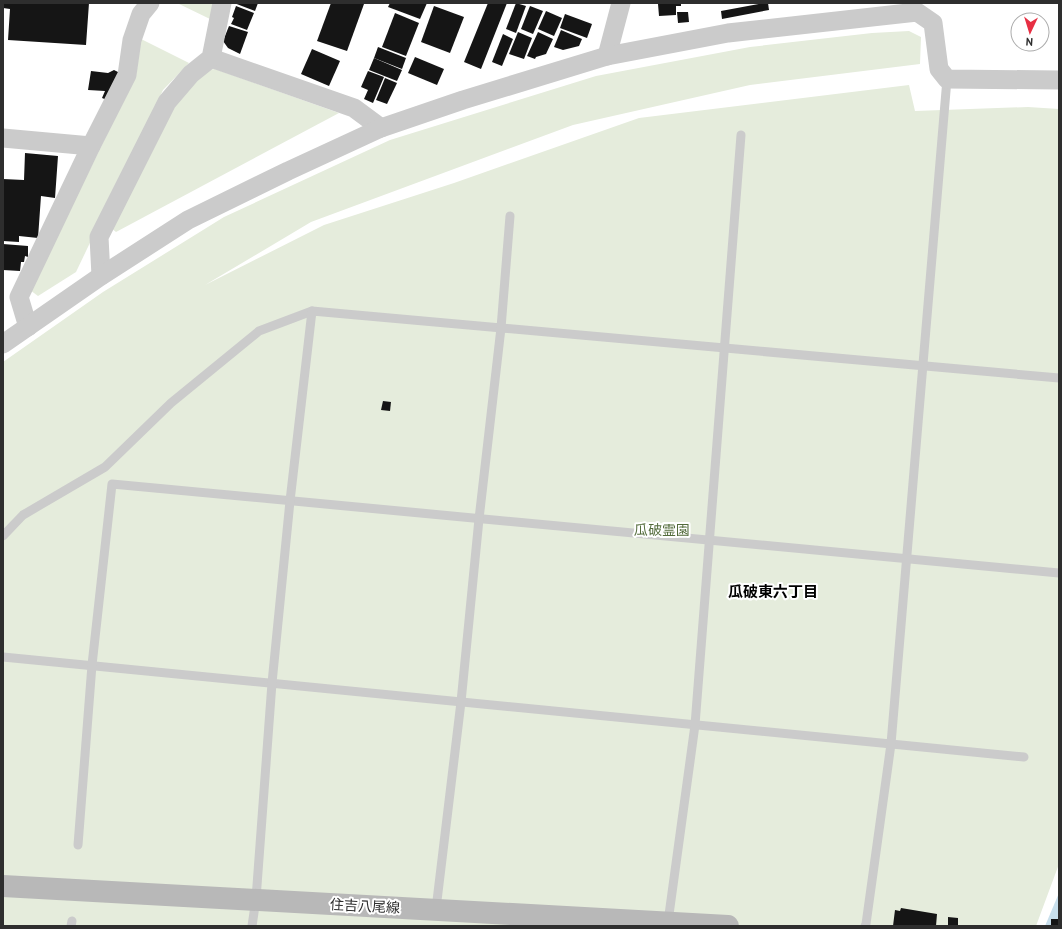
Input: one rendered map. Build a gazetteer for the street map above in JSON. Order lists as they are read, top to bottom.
{
  "streets": {
    "main road": ["住吉八尾線"]
  },
  "districts": ["瓜破東六丁目"],
  "parks": ["瓜破霊園"],
  "north": "bottom"
}
